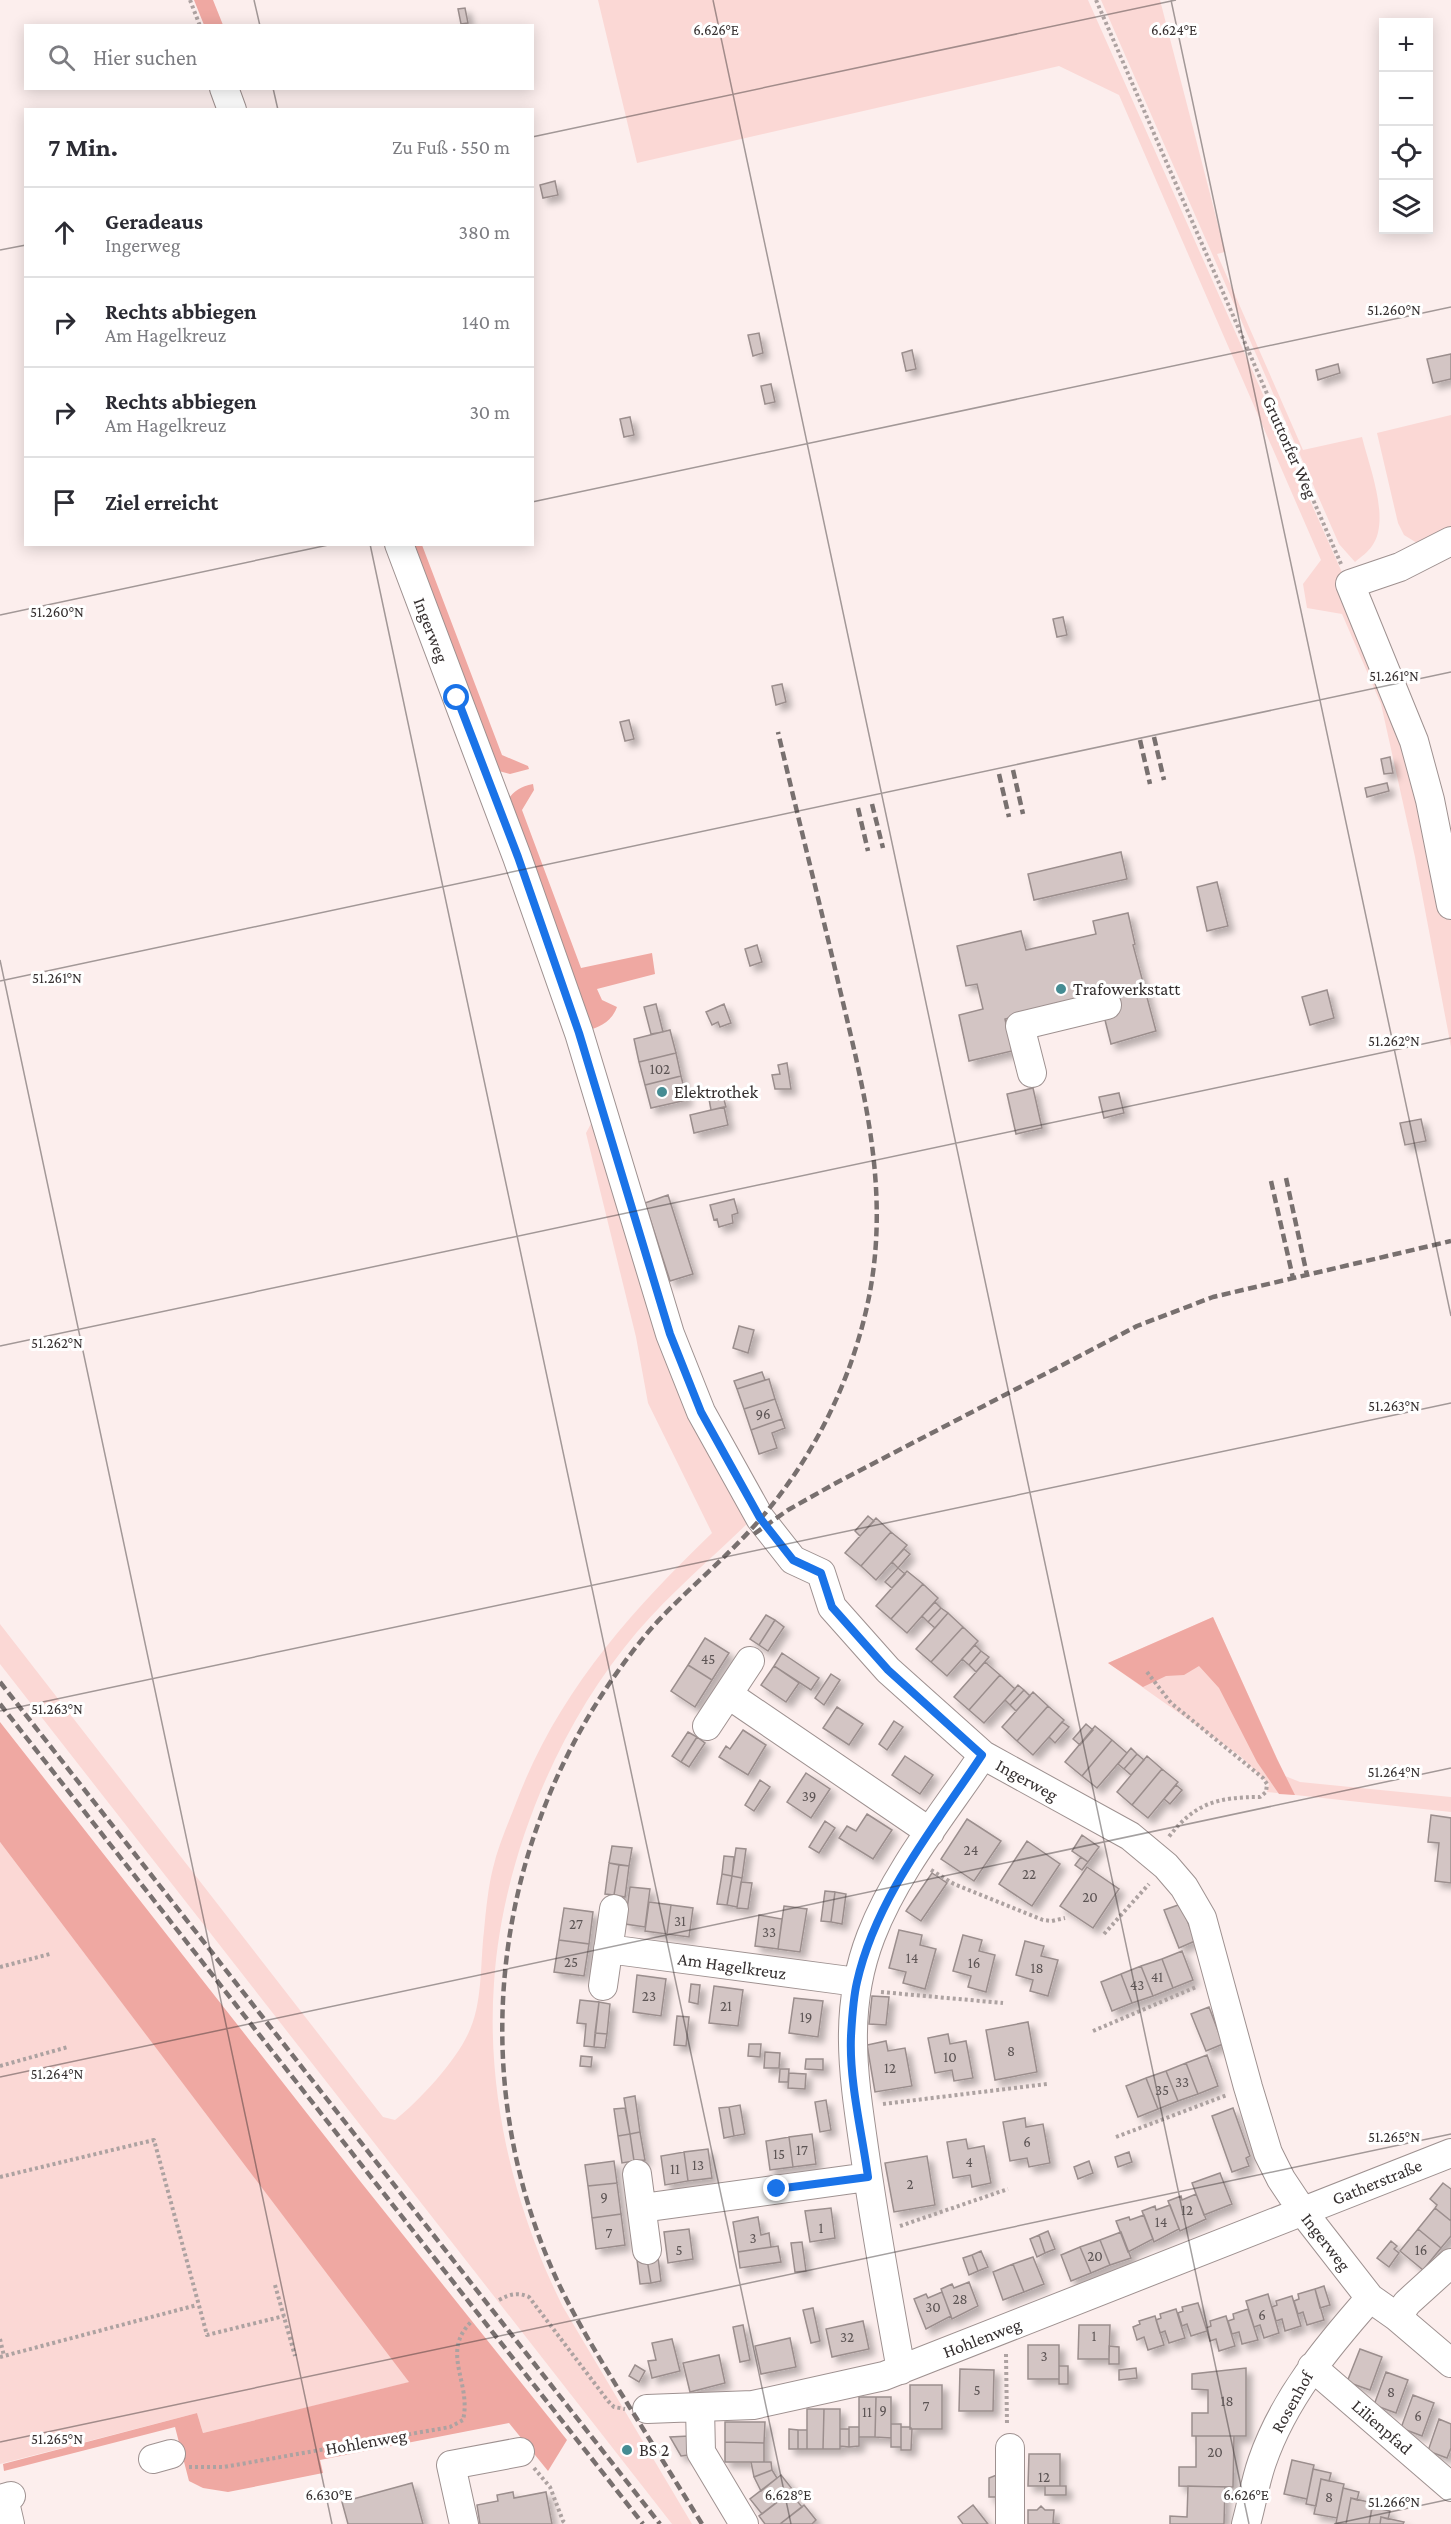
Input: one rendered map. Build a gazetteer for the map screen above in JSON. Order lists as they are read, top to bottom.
{
  "streets": {
    "street": [
      "Ingerweg",
      "Am Hagelkreuz",
      "Gatherstraße",
      "Hohlenweg",
      "Rosenhof",
      "Lilienpfad"
    ],
    "path": ["Gruttorfer Weg"]
  },
  "crossings": [
    ["Ingerweg", "Gatherstraße"],
    ["Ingerweg", "Hohlenweg"],
    ["Ingerweg", "Rosenhof"],
    ["Gatherstraße", "Hohlenweg"],
    ["Rosenhof", "Lilienpfad"]
  ],
  "places": ["Trafowerkstatt", "Elektrothek", "BS 2"],
  "house_numbers": [
    "102",
    "96",
    "45",
    "39",
    "24",
    "22",
    "20",
    "31",
    "27",
    "33",
    "14",
    "25",
    "16",
    "18",
    "41",
    "43",
    "23",
    "21",
    "19",
    "8",
    "10",
    "12",
    "33",
    "35",
    "6",
    "17",
    "15",
    "4",
    "13",
    "11",
    "2",
    "9",
    "12",
    "14",
    "1",
    "7",
    "3",
    "5",
    "16",
    "20",
    "28",
    "30",
    "6",
    "1",
    "32",
    "3",
    "5",
    "8",
    "18",
    "7",
    "9",
    "11",
    "6",
    "20",
    "12",
    "8"
  ],
  "page": {
    "map_buttons": ["+", "−"],
    "search": "Hier suchen",
    "heading": ["7 Min.", "Zu Fuß · 550 m"],
    "list": [
      ["Geradeaus", "Ingerweg", "380 m"],
      ["Rechts abbiegen", "Am Hagelkreuz", "140 m"],
      ["Rechts abbiegen", "Am Hagelkreuz", "30 m"],
      "Ziel erreicht"
    ]
  },
  "coordinates": [
    "6.626°E",
    "6.624°E",
    "51.260°N",
    "51.261°N",
    "51.262°N",
    "51.263°N",
    "51.264°N",
    "51.265°N",
    "6.630°E",
    "6.628°E",
    "51.266°N"
  ]
}
